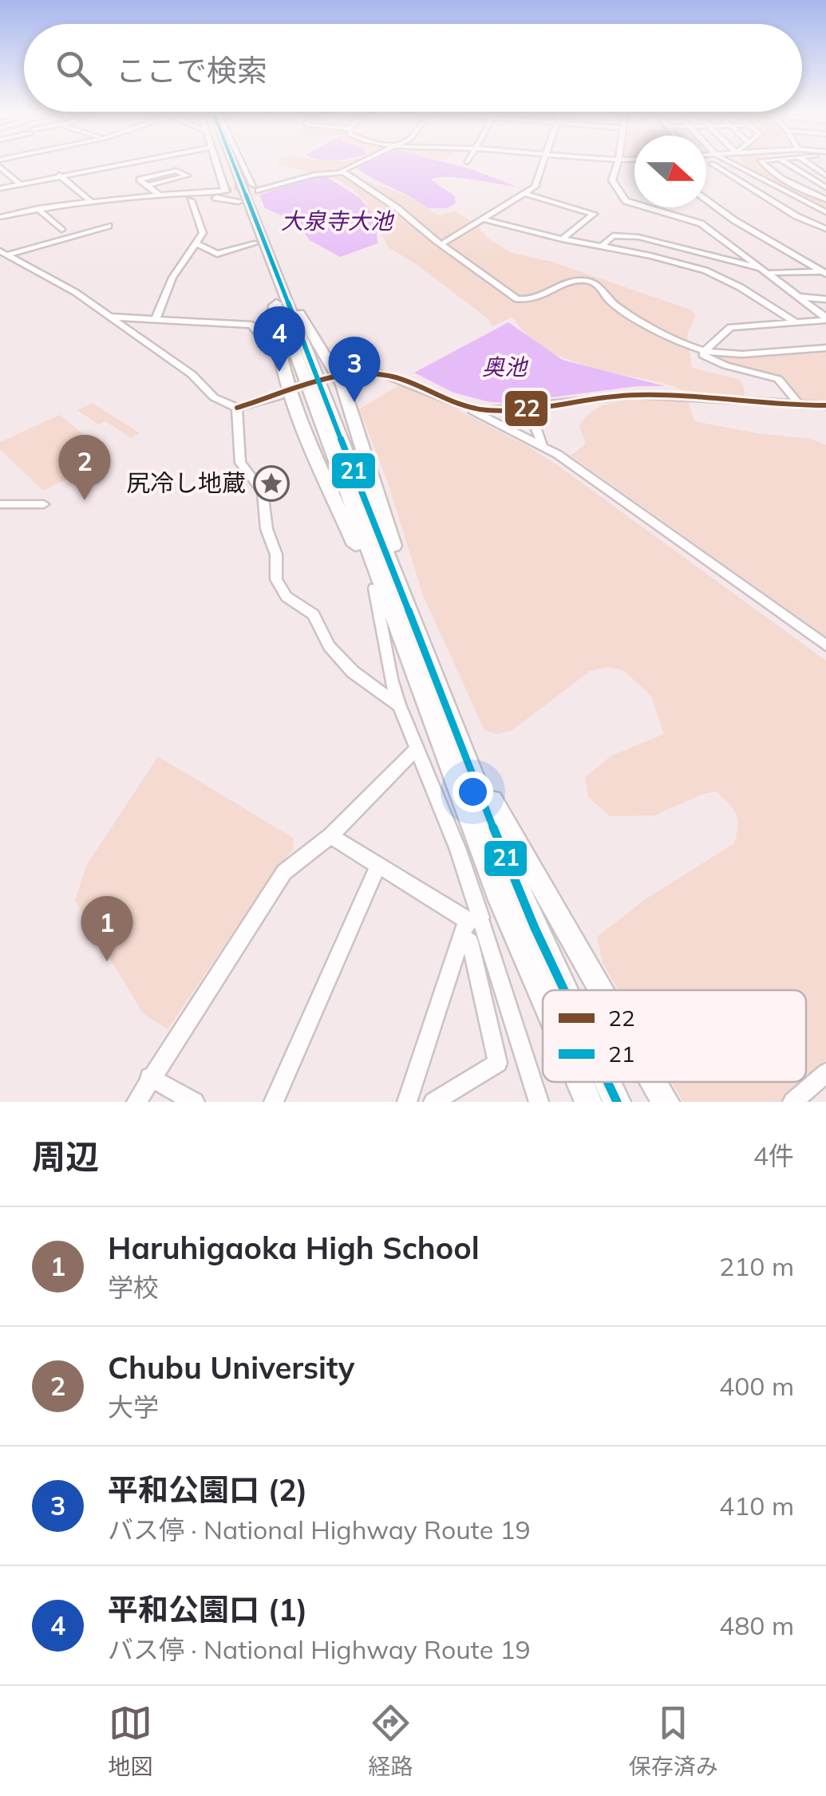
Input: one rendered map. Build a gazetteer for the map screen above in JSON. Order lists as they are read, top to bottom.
{
  "water": ["大泉寺大池", "奥池"],
  "places": {
    "place": ["尻冷し地蔵"]
  },
  "lines": ["transit line 21", "transit line 22"],
  "legend": ["22", "21"],
  "north": "right",
  "page": {
    "search": "ここで検索",
    "pins": [
      "4",
      "3",
      "2",
      "1"
    ],
    "heading": ["周辺", "4件"],
    "list": [
      {
        "mark": "1",
        "name": "Haruhigaoka High School",
        "note": "学校",
        "value": "210 m"
      },
      {
        "mark": "2",
        "name": "Chubu University",
        "note": "大学",
        "value": "400 m"
      },
      {
        "mark": "3",
        "name": "平和公園口 (2)",
        "note": "バス停 · National Highway Route 19",
        "value": "410 m"
      },
      {
        "mark": "4",
        "name": "平和公園口 (1)",
        "note": "バス停 · National Highway Route 19",
        "value": "480 m"
      }
    ],
    "nav": ["地図", "経路", "保存済み"]
  }
}
